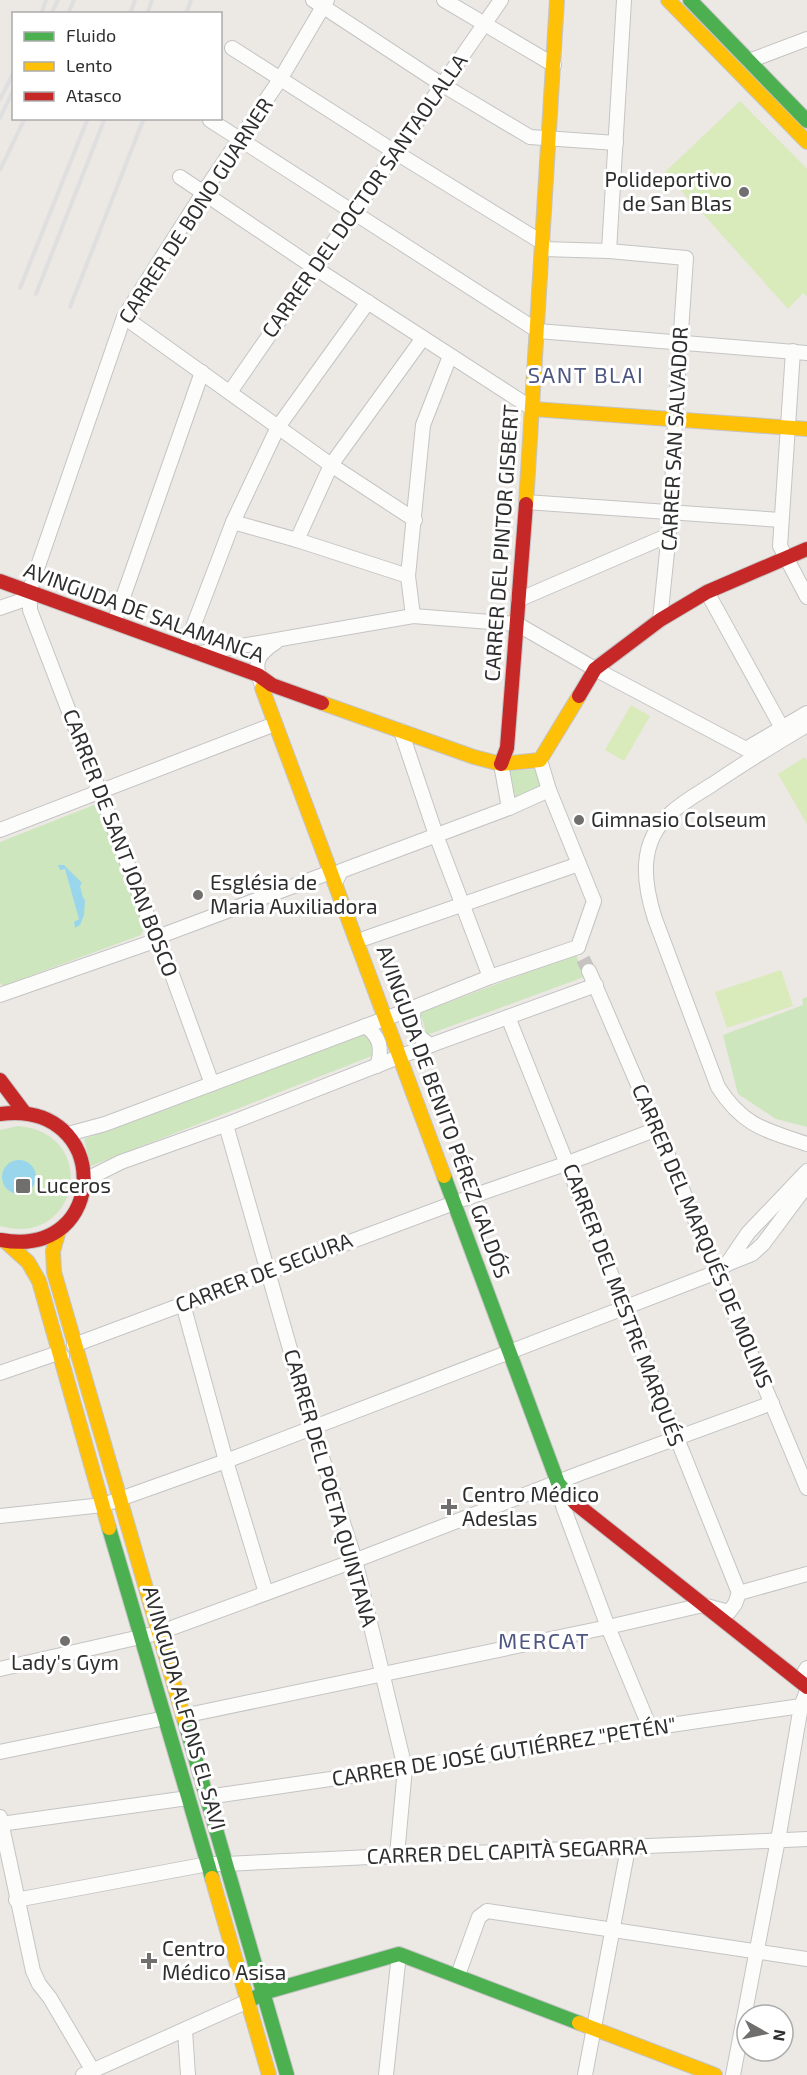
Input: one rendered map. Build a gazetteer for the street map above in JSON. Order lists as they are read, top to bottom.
{
  "streets": {
    "main road": [
      "CARRER DEL PINTOR GISBERT",
      "AVINGUDA DE SALAMANCA",
      "AVINGUDA DE BENITO PÉREZ GALDÓS",
      "AVINGUDA ALFONS EL SAVI"
    ],
    "street": [
      "CARRER DEL DOCTOR SANTAOLALLA",
      "CARRER DE BONO GUARNER",
      "CARRER SAN SALVADOR",
      "CARRER DE SANT JOAN BOSCO",
      "CARRER DEL MARQUÉS DE MOLINS",
      "CARRER DE SEGURA",
      "CARRER DEL MESTRE MARQUÉS",
      "CARRER DEL POETA QUINTANA",
      "CARRER DE JOSÉ GUTIÉRREZ \"PETÉN\"",
      "CARRER DEL CAPITÀ SEGARRA"
    ]
  },
  "crossings": [
    ["CARRER DE BONO GUARNER", "AVINGUDA DE SALAMANCA"],
    ["CARRER DE BONO GUARNER", "CARRER DE SANT JOAN BOSCO"],
    ["CARRER DEL PINTOR GISBERT", "AVINGUDA DE SALAMANCA"],
    ["AVINGUDA DE SALAMANCA", "CARRER DE SANT JOAN BOSCO"],
    ["AVINGUDA DE SALAMANCA", "AVINGUDA DE BENITO PÉREZ GALDÓS"],
    ["AVINGUDA DE BENITO PÉREZ GALDÓS", "CARRER DE SEGURA"],
    ["CARRER DEL MARQUÉS DE MOLINS", "CARRER DE SEGURA"],
    ["CARRER DE SEGURA", "CARRER DEL MESTRE MARQUÉS"],
    ["CARRER DE SEGURA", "CARRER DEL POETA QUINTANA"],
    ["CARRER DE SEGURA", "AVINGUDA ALFONS EL SAVI"],
    ["CARRER DEL POETA QUINTANA", "CARRER DE JOSÉ GUTIÉRREZ \"PETÉN\""],
    ["CARRER DEL POETA QUINTANA", "CARRER DEL CAPITÀ SEGARRA"],
    ["AVINGUDA ALFONS EL SAVI", "CARRER DE JOSÉ GUTIÉRREZ \"PETÉN\""],
    ["AVINGUDA ALFONS EL SAVI", "CARRER DEL CAPITÀ SEGARRA"]
  ],
  "districts": ["SANT BLAI", "MERCAT"],
  "places": {
    "other": [
      "Polideportivo de San Blas",
      "Gimnasio Colseum",
      "Església de Maria Auxiliadora",
      "Lady's Gym"
    ],
    "transit": ["Luceros"],
    "health": ["Centro Médico Adeslas", "Centro Médico Asisa"]
  },
  "legend": ["Fluido", "Lento", "Atasco"],
  "north": "right"
}
